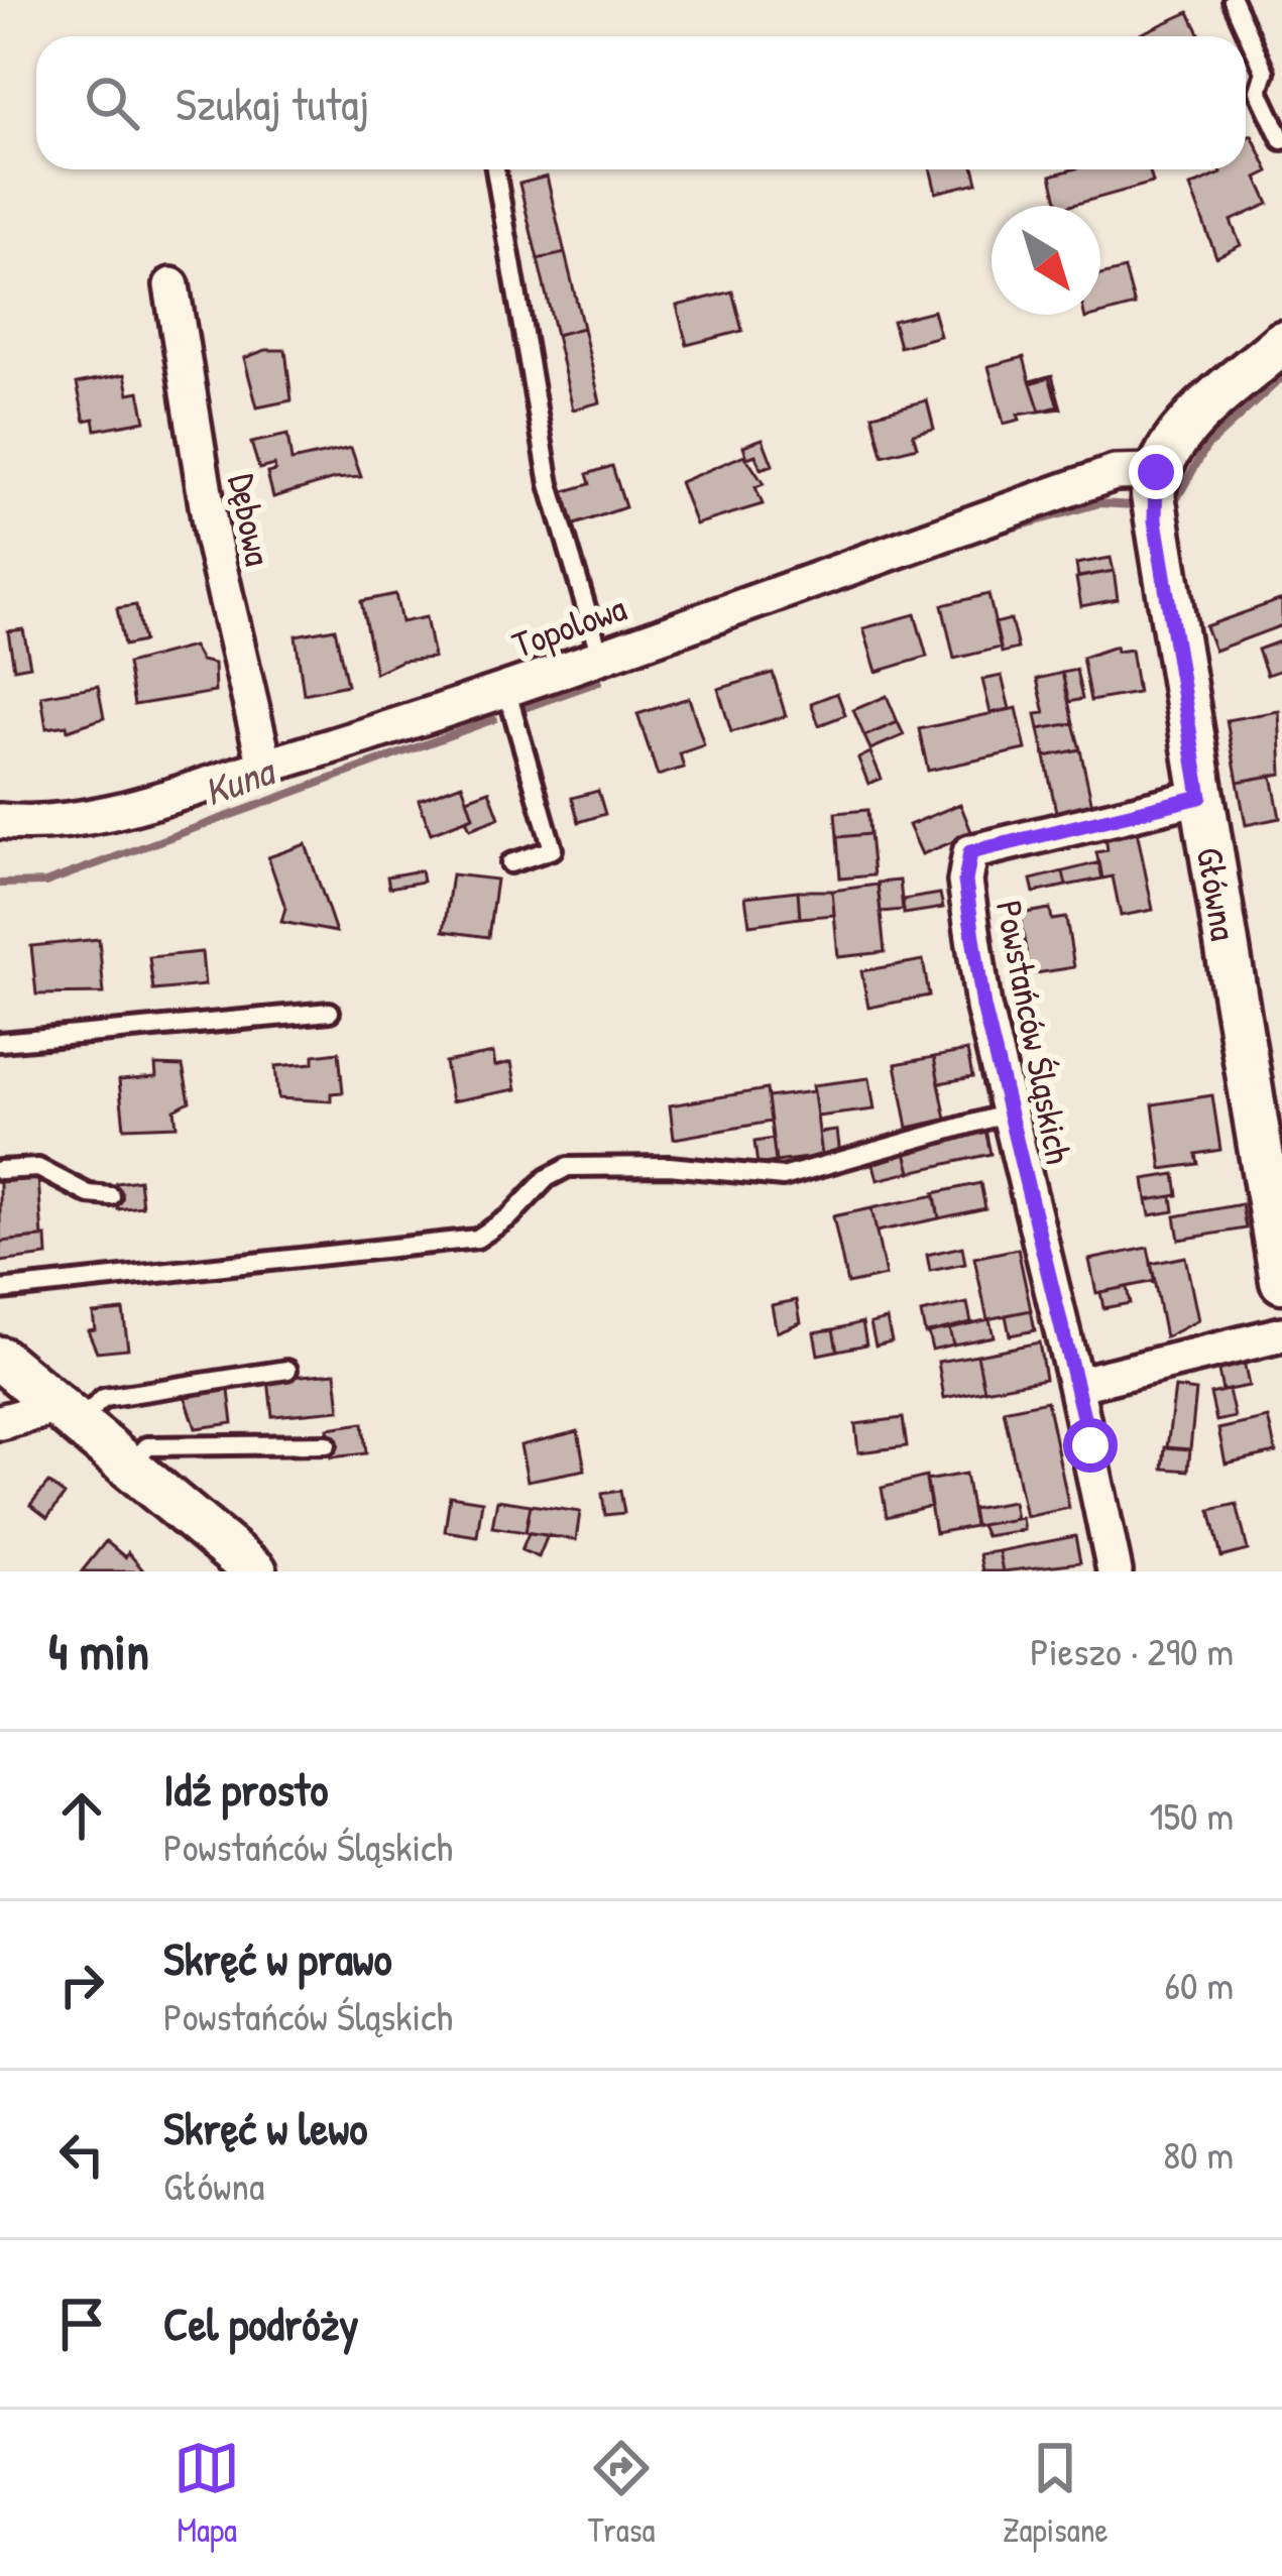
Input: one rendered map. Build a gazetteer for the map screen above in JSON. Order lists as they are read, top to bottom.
{
  "streets": {
    "street": [
      "Dębowa",
      "Topolowa",
      "Główna",
      "Powstańców Śląskich"
    ]
  },
  "crossings": [
    ["Dębowa", "Topolowa"],
    ["Topolowa", "Główna"],
    ["Główna", "Powstańców Śląskich"]
  ],
  "water": ["Kuna"],
  "north": "bottom right",
  "page": {
    "search": "Szukaj tutaj",
    "heading": ["4 min", "Pieszo · 290 m"],
    "list": [
      ["Idź prosto", "Powstańców Śląskich", "150 m"],
      ["Skręć w prawo", "Powstańców Śląskich", "60 m"],
      ["Skręć w lewo", "Główna", "80 m"],
      "Cel podróży"
    ],
    "nav": ["Mapa", "Trasa", "Zapisane"]
  }
}
